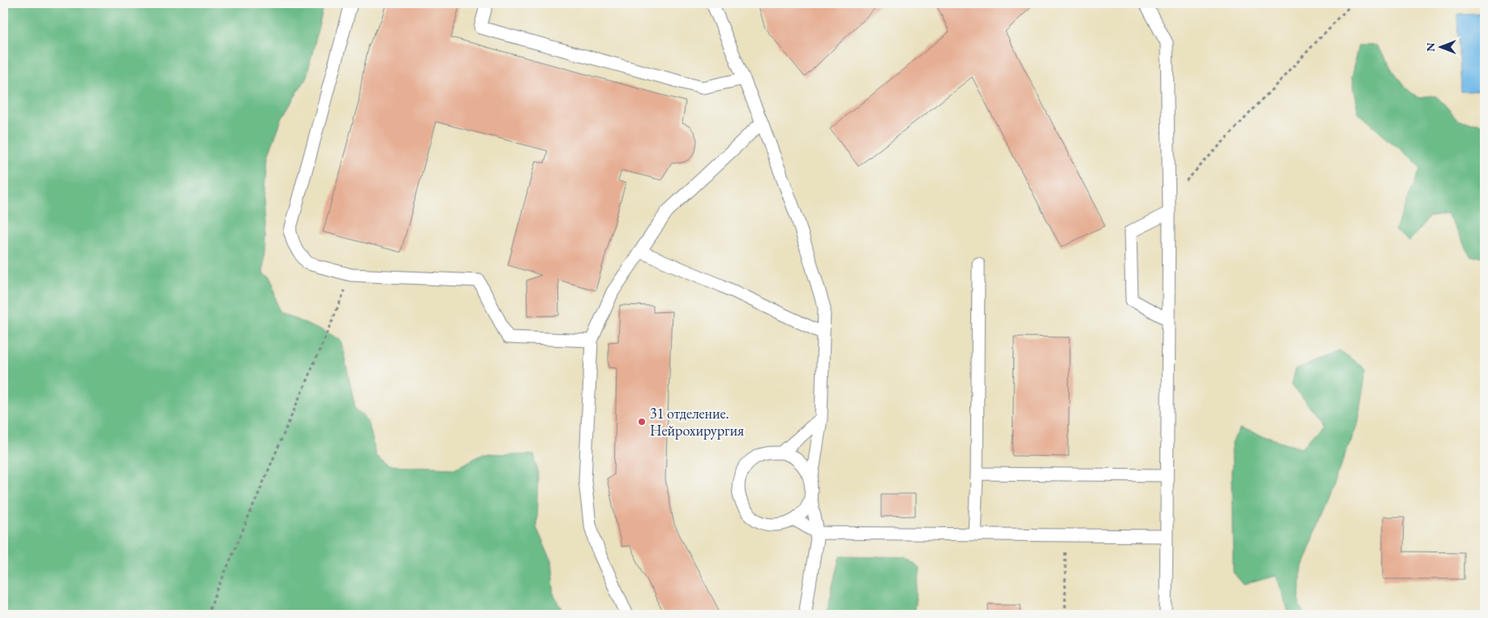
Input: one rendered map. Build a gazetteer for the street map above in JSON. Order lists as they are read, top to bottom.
{
  "places": ["31 отделение. Нейрохирургия"],
  "north": "left"
}
